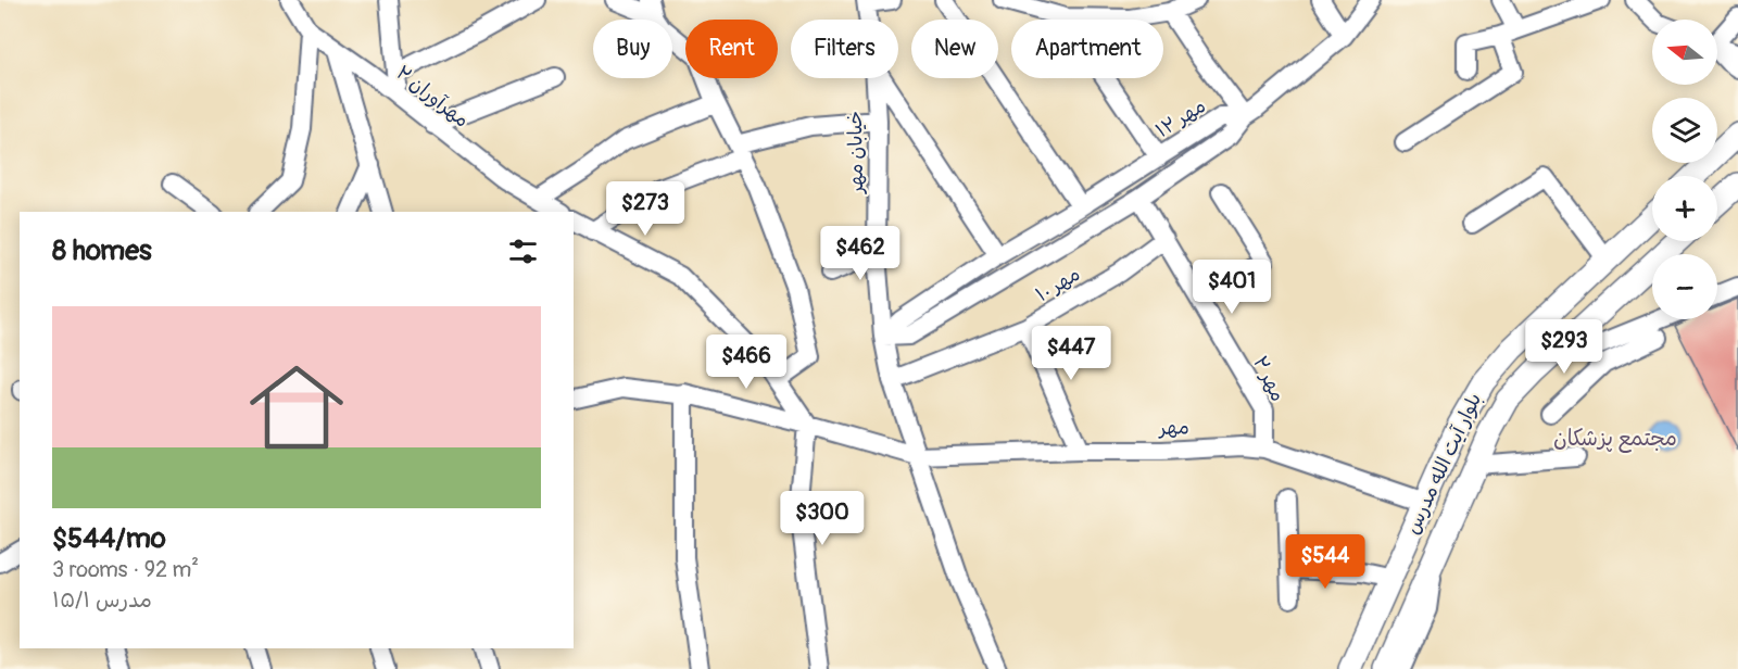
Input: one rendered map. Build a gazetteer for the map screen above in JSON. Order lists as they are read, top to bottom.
{
  "streets": {
    "main road": ["بلوار آیت الله مدرس"],
    "street": [
      "مهرآوران ۲",
      "مهر ۱۲",
      "خیابان مهر",
      "مهر ۱۰",
      "مهر ۲",
      "مهر"
    ]
  },
  "crossings": [
    ["مهر ۱۲", "خیابان مهر"],
    ["مهر ۱۲", "مهر ۲"],
    ["خیابان مهر", "مهر ۱۰"],
    ["خیابان مهر", "مهر"],
    ["مهر ۱۰", "مهر ۲"],
    ["مهر ۲", "مهر"],
    ["مهر", "بلوار آیت الله مدرس"]
  ],
  "districts": ["مجتمع پزشکان"],
  "north": "left",
  "page": {
    "map_buttons": ["+", "−"],
    "chip": [
      "Buy",
      "Rent",
      "Filters",
      "New",
      "Apartment"
    ],
    "price": [
      "$273",
      "$462",
      "$401",
      "$293",
      "$447",
      "$466",
      "$300",
      "$544"
    ],
    "heading": "8 homes",
    "list": [
      {
        "name": "$544/mo",
        "note": "3 rooms · 92 m² · مدرس ۱۵/۱"
      }
    ]
  }
}
